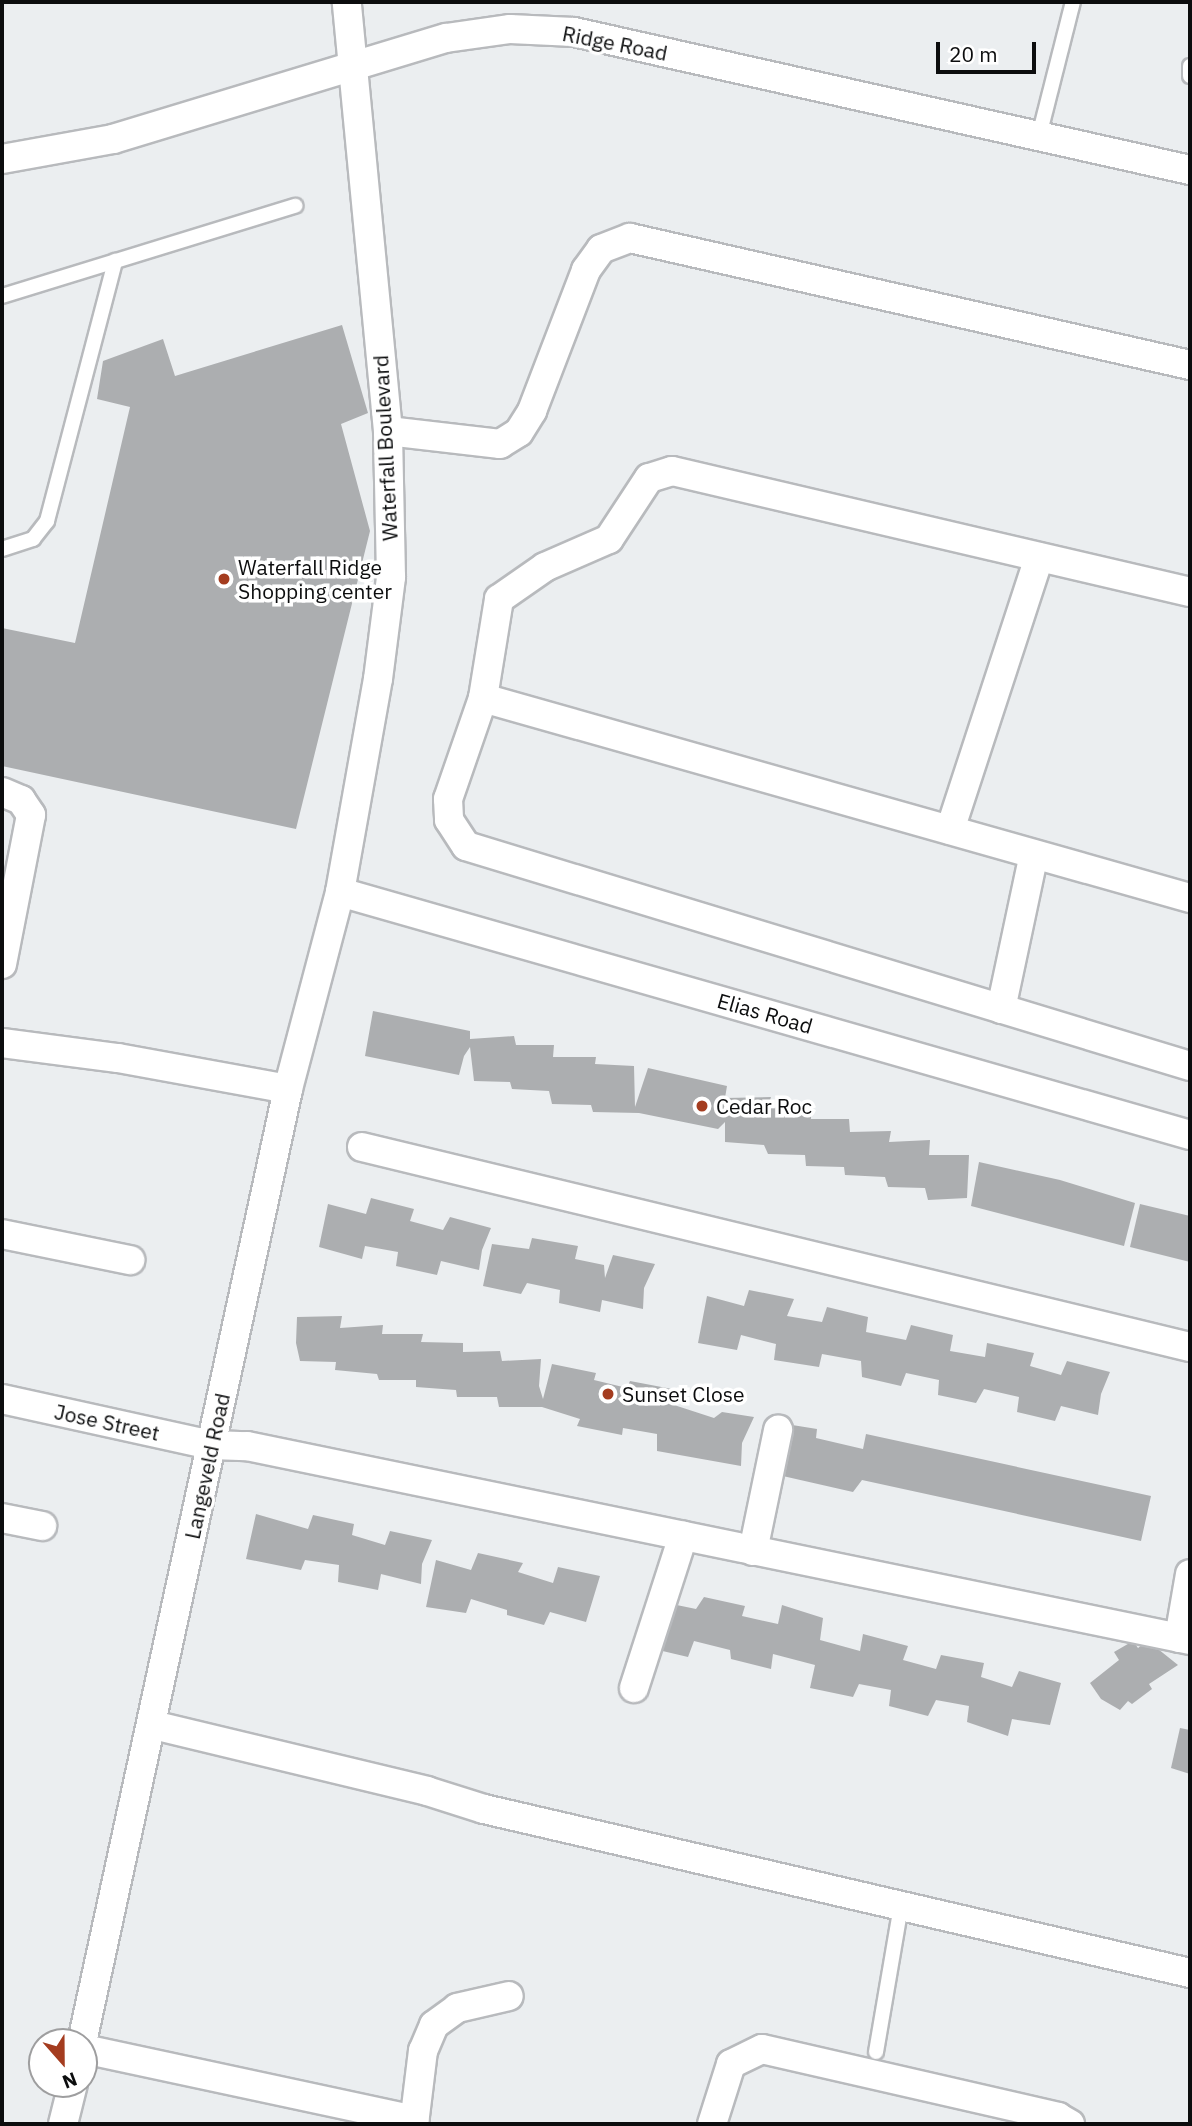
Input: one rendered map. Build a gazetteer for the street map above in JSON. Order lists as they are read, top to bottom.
{
  "streets": {
    "street": [
      "Ridge Road",
      "Waterfall Boulevard",
      "Elias Road",
      "Jose Street",
      "Langeveld Road"
    ]
  },
  "crossings": [
    ["Ridge Road", "Waterfall Boulevard"],
    ["Waterfall Boulevard", "Elias Road"],
    ["Waterfall Boulevard", "Langeveld Road"],
    ["Elias Road", "Langeveld Road"],
    ["Jose Street", "Langeveld Road"]
  ],
  "places": ["Waterfall Ridge Shopping center", "Cedar Roc", "Sunset Close"],
  "scale_bar": "20 m",
  "north": "bottom"
}
